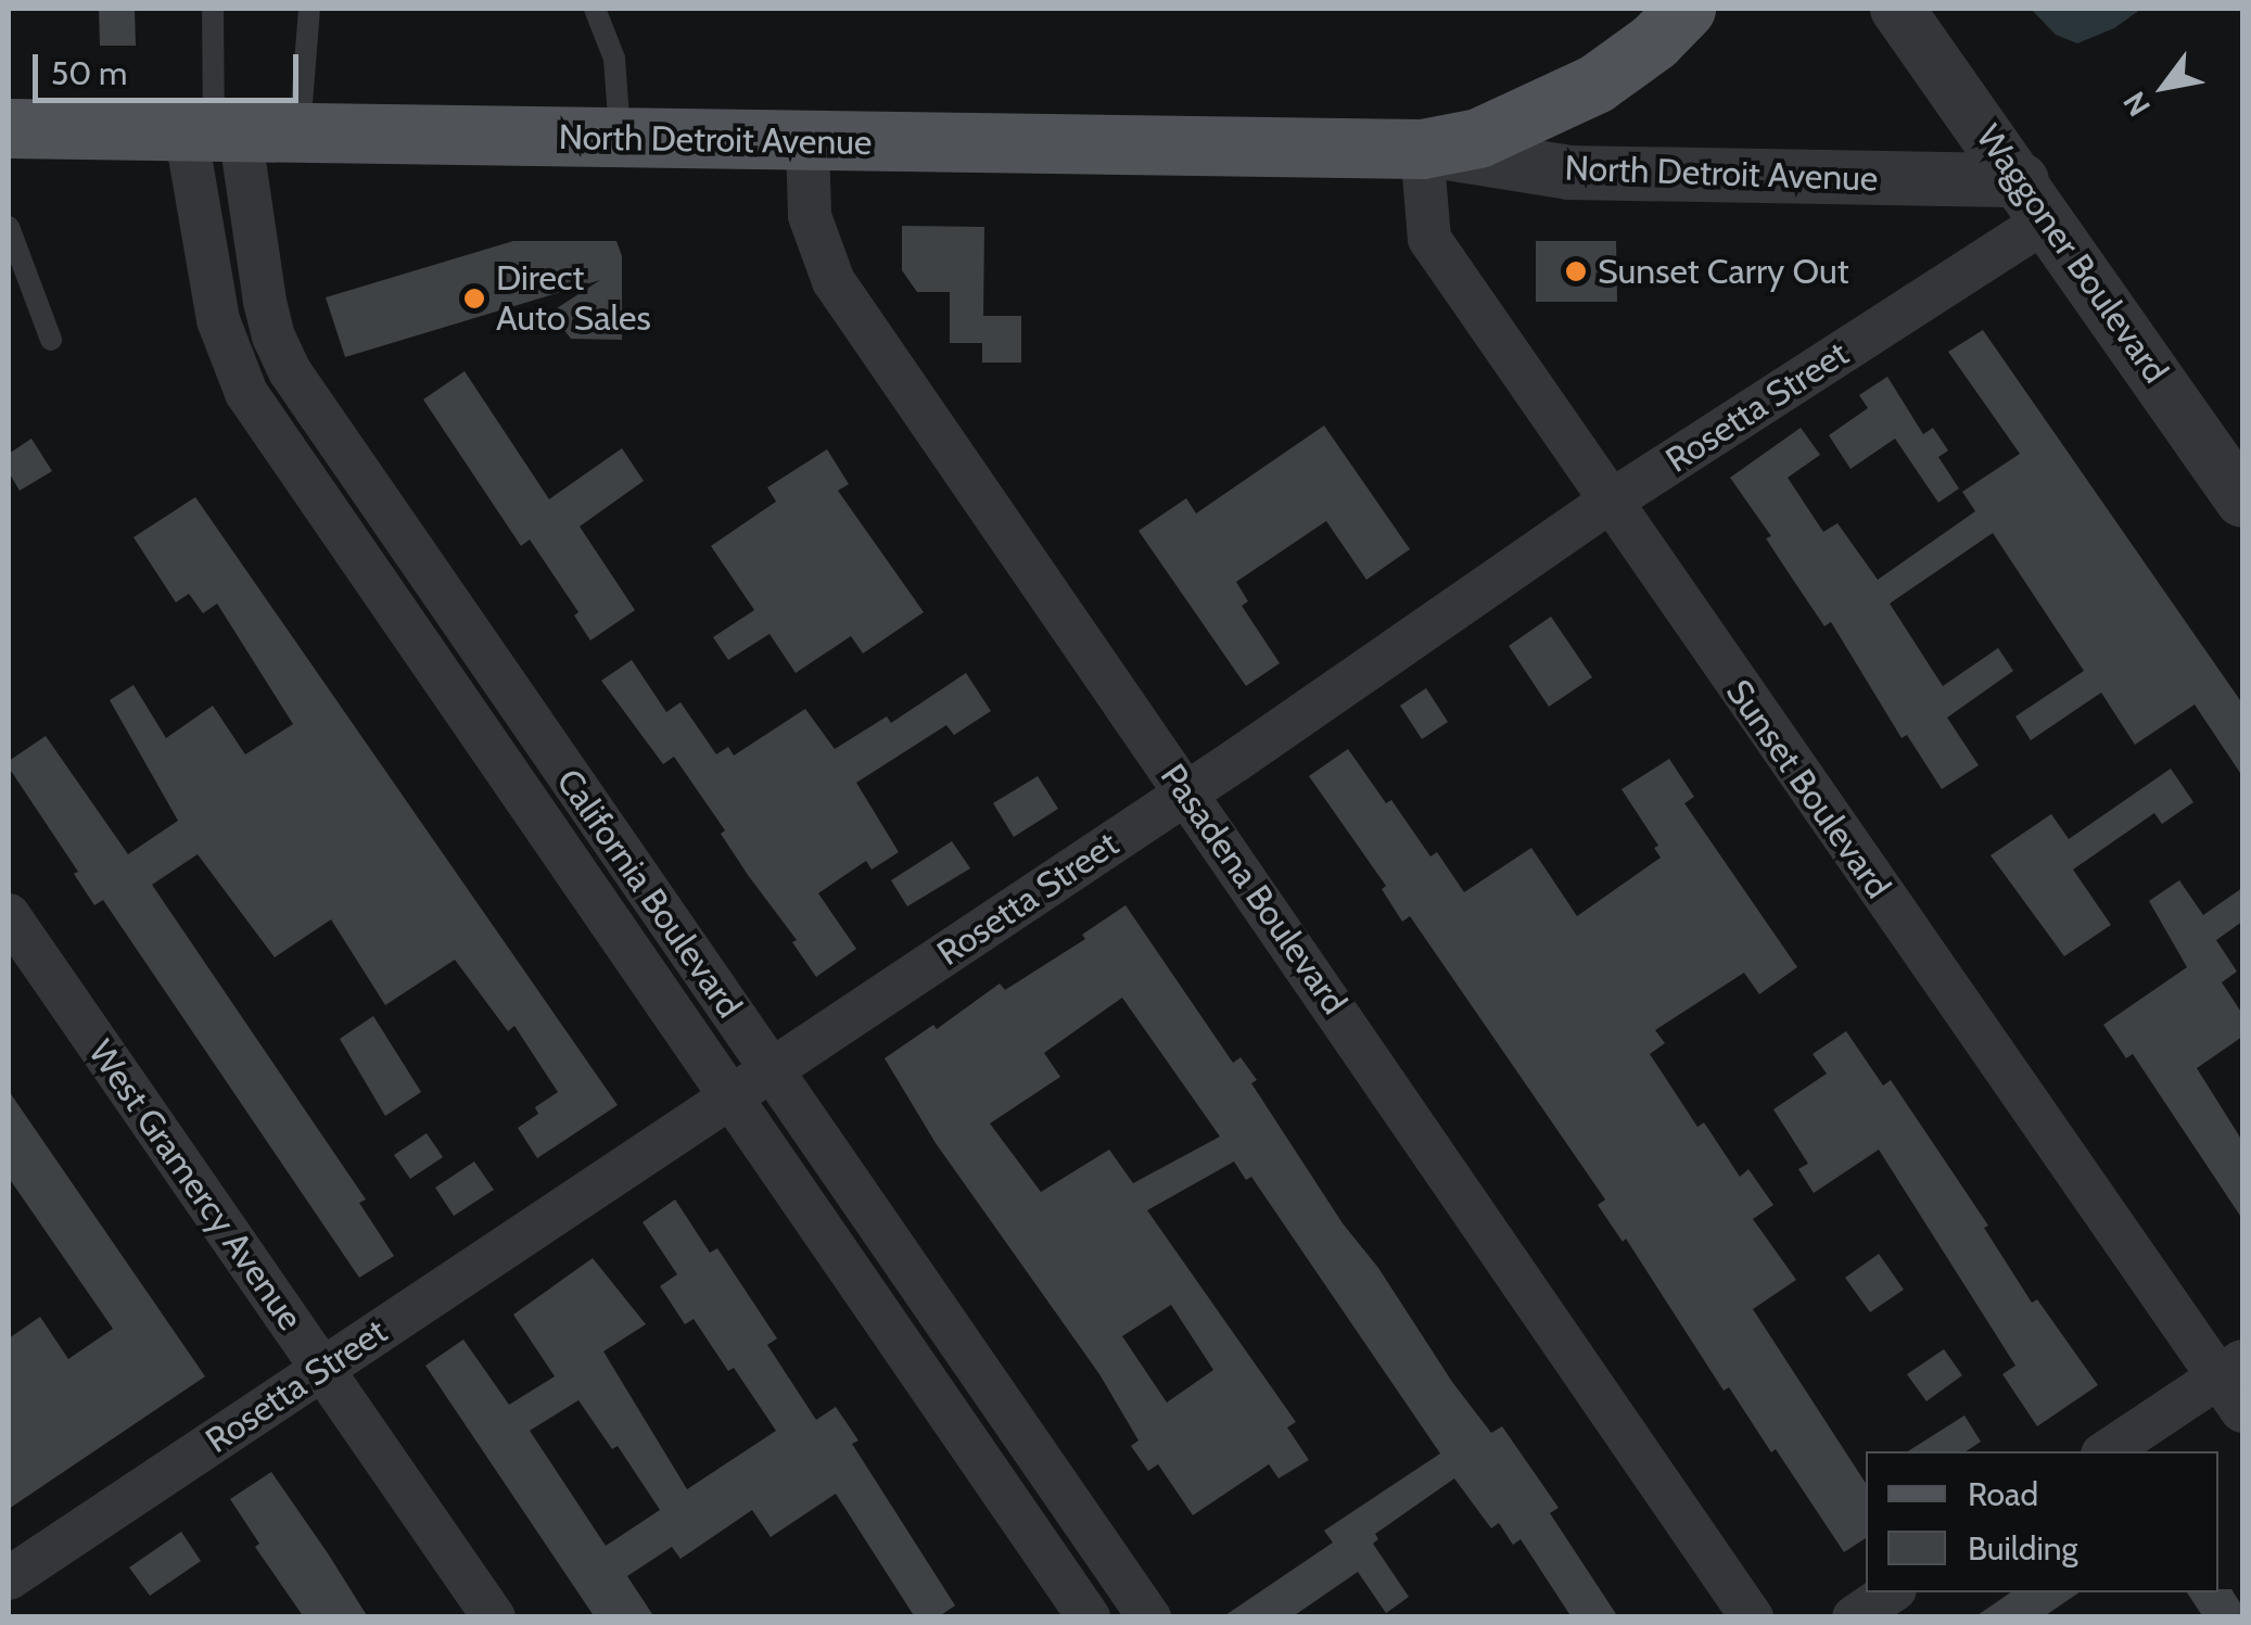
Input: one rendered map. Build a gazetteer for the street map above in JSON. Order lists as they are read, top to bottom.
{
  "streets": {
    "main road": ["North Detroit Avenue"],
    "street": [
      "Waggoner Boulevard",
      "Rosetta Street",
      "Sunset Boulevard",
      "Pasadena Boulevard",
      "California Boulevard",
      "West Gramercy Avenue"
    ]
  },
  "crossings": [
    ["North Detroit Avenue", "Waggoner Boulevard"],
    ["North Detroit Avenue", "Rosetta Street"],
    ["North Detroit Avenue", "Sunset Boulevard"],
    ["North Detroit Avenue", "Pasadena Boulevard"],
    ["North Detroit Avenue", "California Boulevard"],
    ["Waggoner Boulevard", "Rosetta Street"],
    ["Rosetta Street", "Sunset Boulevard"],
    ["Rosetta Street", "Pasadena Boulevard"],
    ["Rosetta Street", "California Boulevard"],
    ["Rosetta Street", "West Gramercy Avenue"]
  ],
  "places": ["Sunset Carry Out", "Direct Auto Sales"],
  "legend": ["Road", "Building"],
  "scale_bar": "50 m",
  "north": "bottom left"
}
